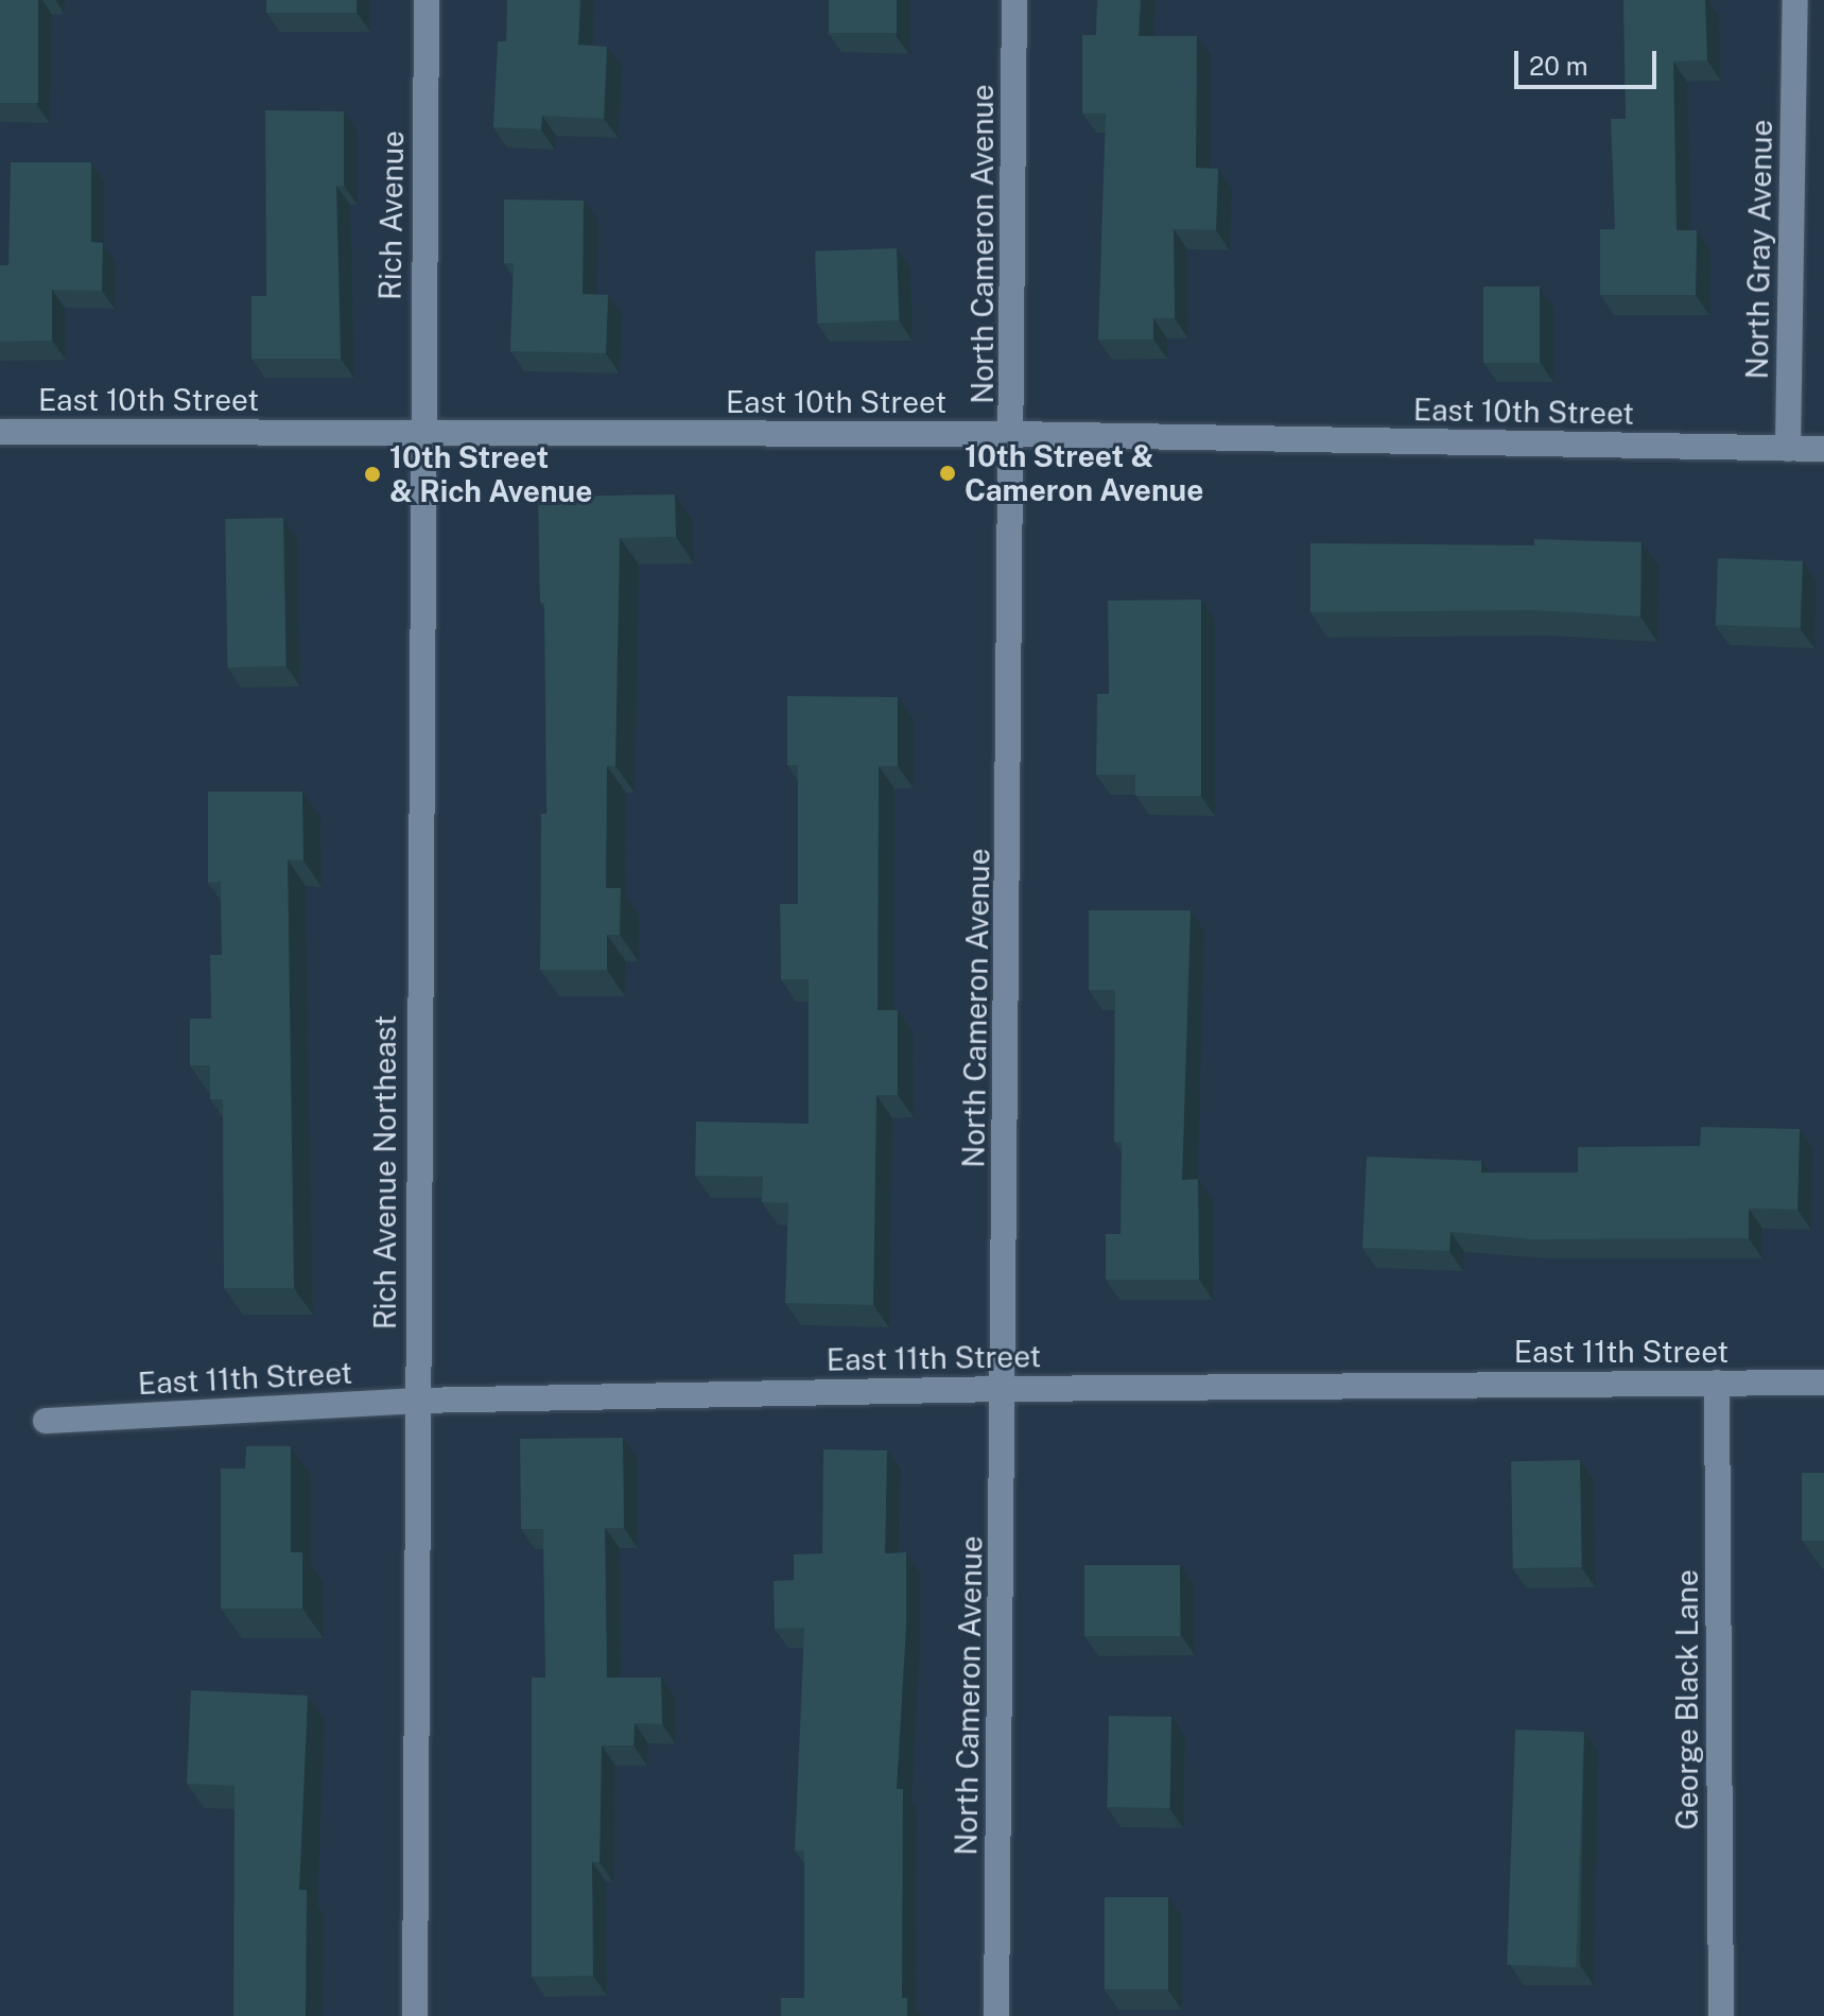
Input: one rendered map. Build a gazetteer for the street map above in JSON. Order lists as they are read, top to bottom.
{
  "streets": {
    "street": [
      "Rich Avenue",
      "North Cameron Avenue",
      "North Gray Avenue",
      "East 10th Street",
      "Rich Avenue Northeast",
      "East 11th Street",
      "George Black Lane"
    ]
  },
  "crossings": [
    ["Rich Avenue", "East 10th Street"],
    ["Rich Avenue", "Rich Avenue Northeast"],
    ["North Cameron Avenue", "East 10th Street"],
    ["North Cameron Avenue", "East 11th Street"],
    ["North Gray Avenue", "East 10th Street"],
    ["East 10th Street", "Rich Avenue Northeast"],
    ["Rich Avenue Northeast", "East 11th Street"],
    ["East 11th Street", "George Black Lane"]
  ],
  "places": ["10th Street & Cameron Avenue", "10th Street & Rich Avenue"],
  "scale_bar": "20 m"
}
